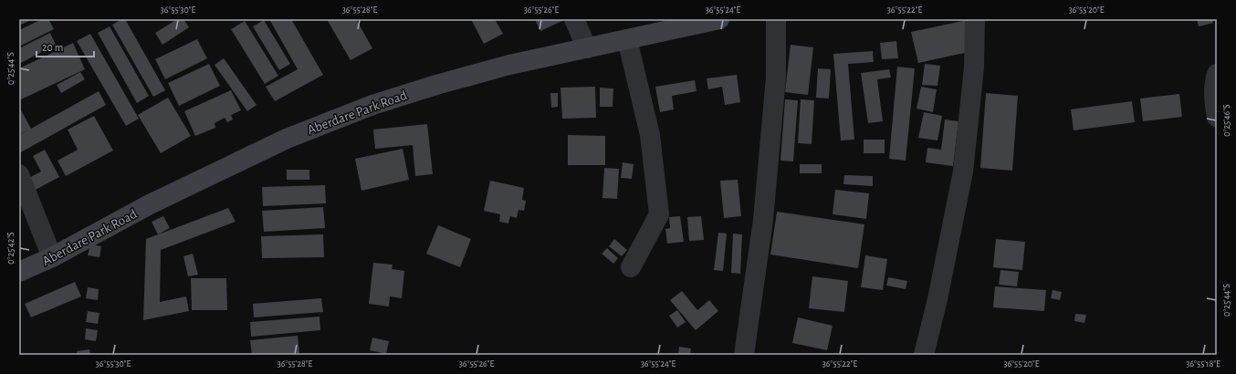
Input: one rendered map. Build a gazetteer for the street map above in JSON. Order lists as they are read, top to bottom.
{
  "streets": {
    "street": ["Aberdare Park Road"]
  },
  "scale_bar": "20 m",
  "coordinates": [
    "36°55'30\"E",
    "36°55'28\"E",
    "36°55'26\"E",
    "36°55'24\"E",
    "36°55'22\"E",
    "36°55'20\"E",
    "0°25'44\"S",
    "0°25'46\"S",
    "0°25'42\"S",
    "36°55'18\"E"
  ]
}
